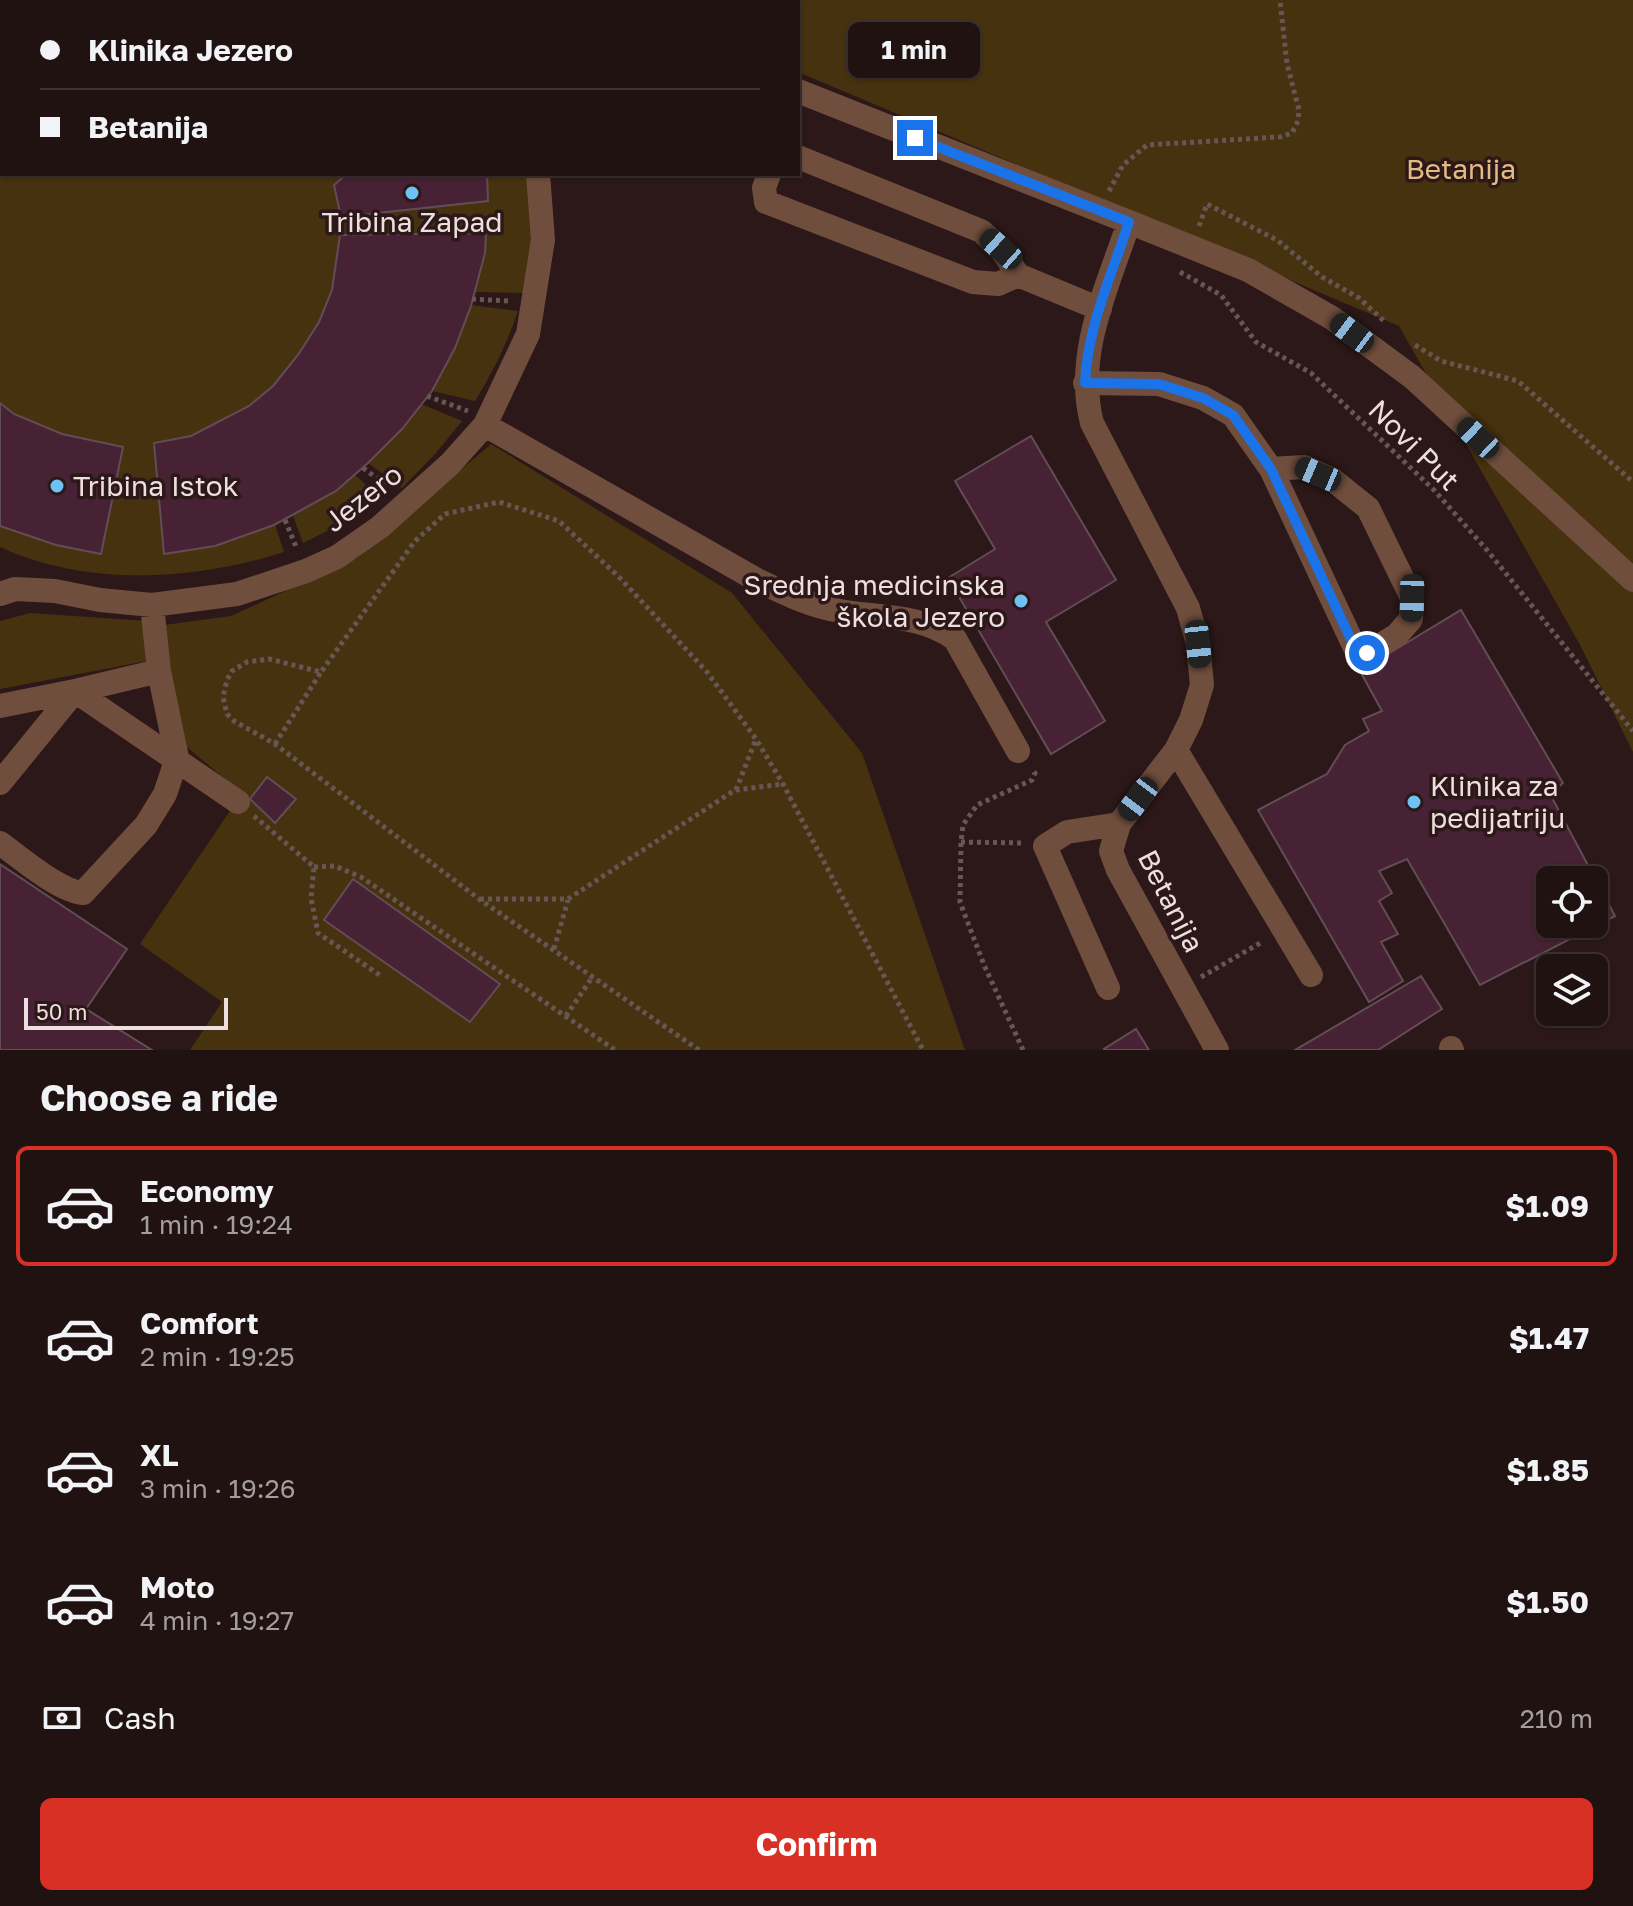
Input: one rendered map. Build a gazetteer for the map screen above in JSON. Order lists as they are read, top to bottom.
{
  "streets": {
    "street": ["Jezero", "Betanija"],
    "path": ["Novi Put"]
  },
  "parks": ["Betanija"],
  "places": [
    "Tribina Zapad",
    "Tribina Istok",
    "Srednja medicinska škola Jezero",
    "Klinika za pedijatriju"
  ],
  "scale_bar": "50 m",
  "page": {
    "banner": ["Klinika Jezero", "Betanija"],
    "bubble": "1 min",
    "scale": "50 m",
    "heading": "Choose a ride",
    "list": [
      {
        "name": "Economy",
        "note": "1 min · 19:24",
        "value": "$1.09"
      },
      {
        "name": "Comfort",
        "note": "2 min · 19:25",
        "value": "$1.47"
      },
      {
        "name": "XL",
        "note": "3 min · 19:26",
        "value": "$1.85"
      },
      {
        "name": "Moto",
        "note": "4 min · 19:27",
        "value": "$1.50"
      }
    ],
    "pay": ["Cash", "210 m"],
    "buttons": "Confirm"
  }
}
